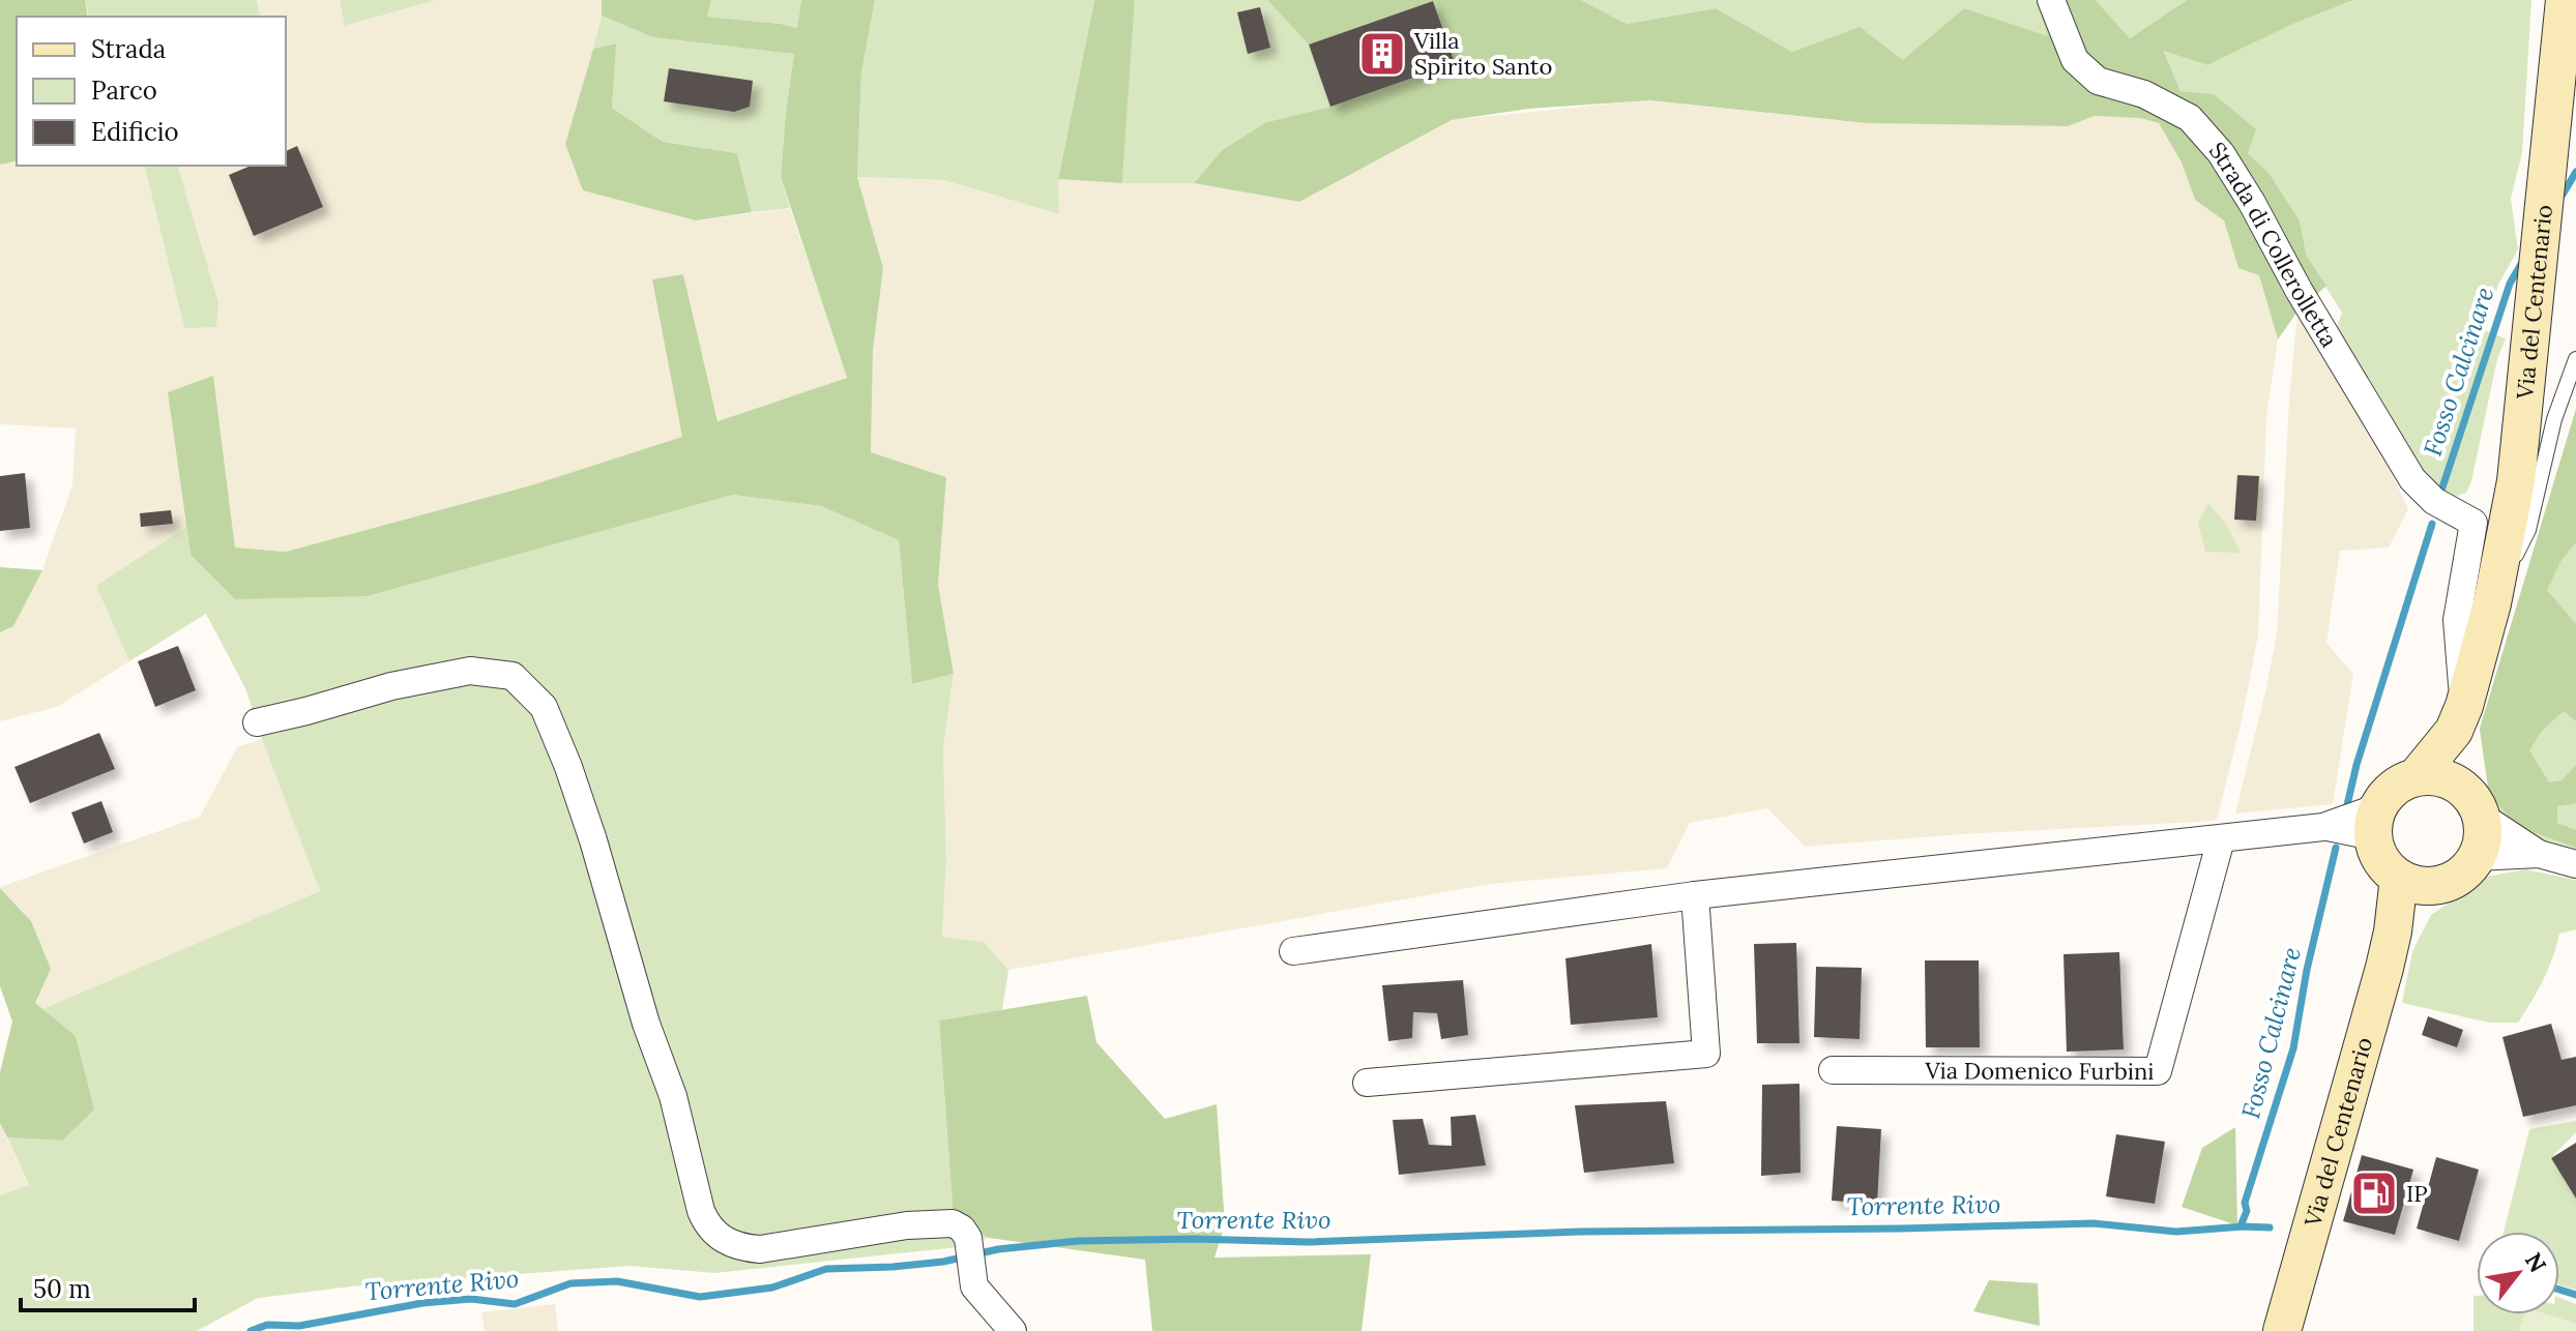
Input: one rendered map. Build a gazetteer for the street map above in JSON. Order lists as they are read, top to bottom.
{
  "streets": {
    "street": ["Strada di Collerolletta", "Via del Centenario", "Via Domenico Furbini"]
  },
  "crossings": [
    ["Strada di Collerolletta", "Via del Centenario"]
  ],
  "water": ["Fosso Calcinare", "Torrente Rivo"],
  "places": {
    "building": ["Villa Spirito Santo"],
    "fuel station": ["IP"]
  },
  "legend": ["Strada", "Parco", "Edificio"],
  "scale_bar": "50 m",
  "north": "top right"
}
